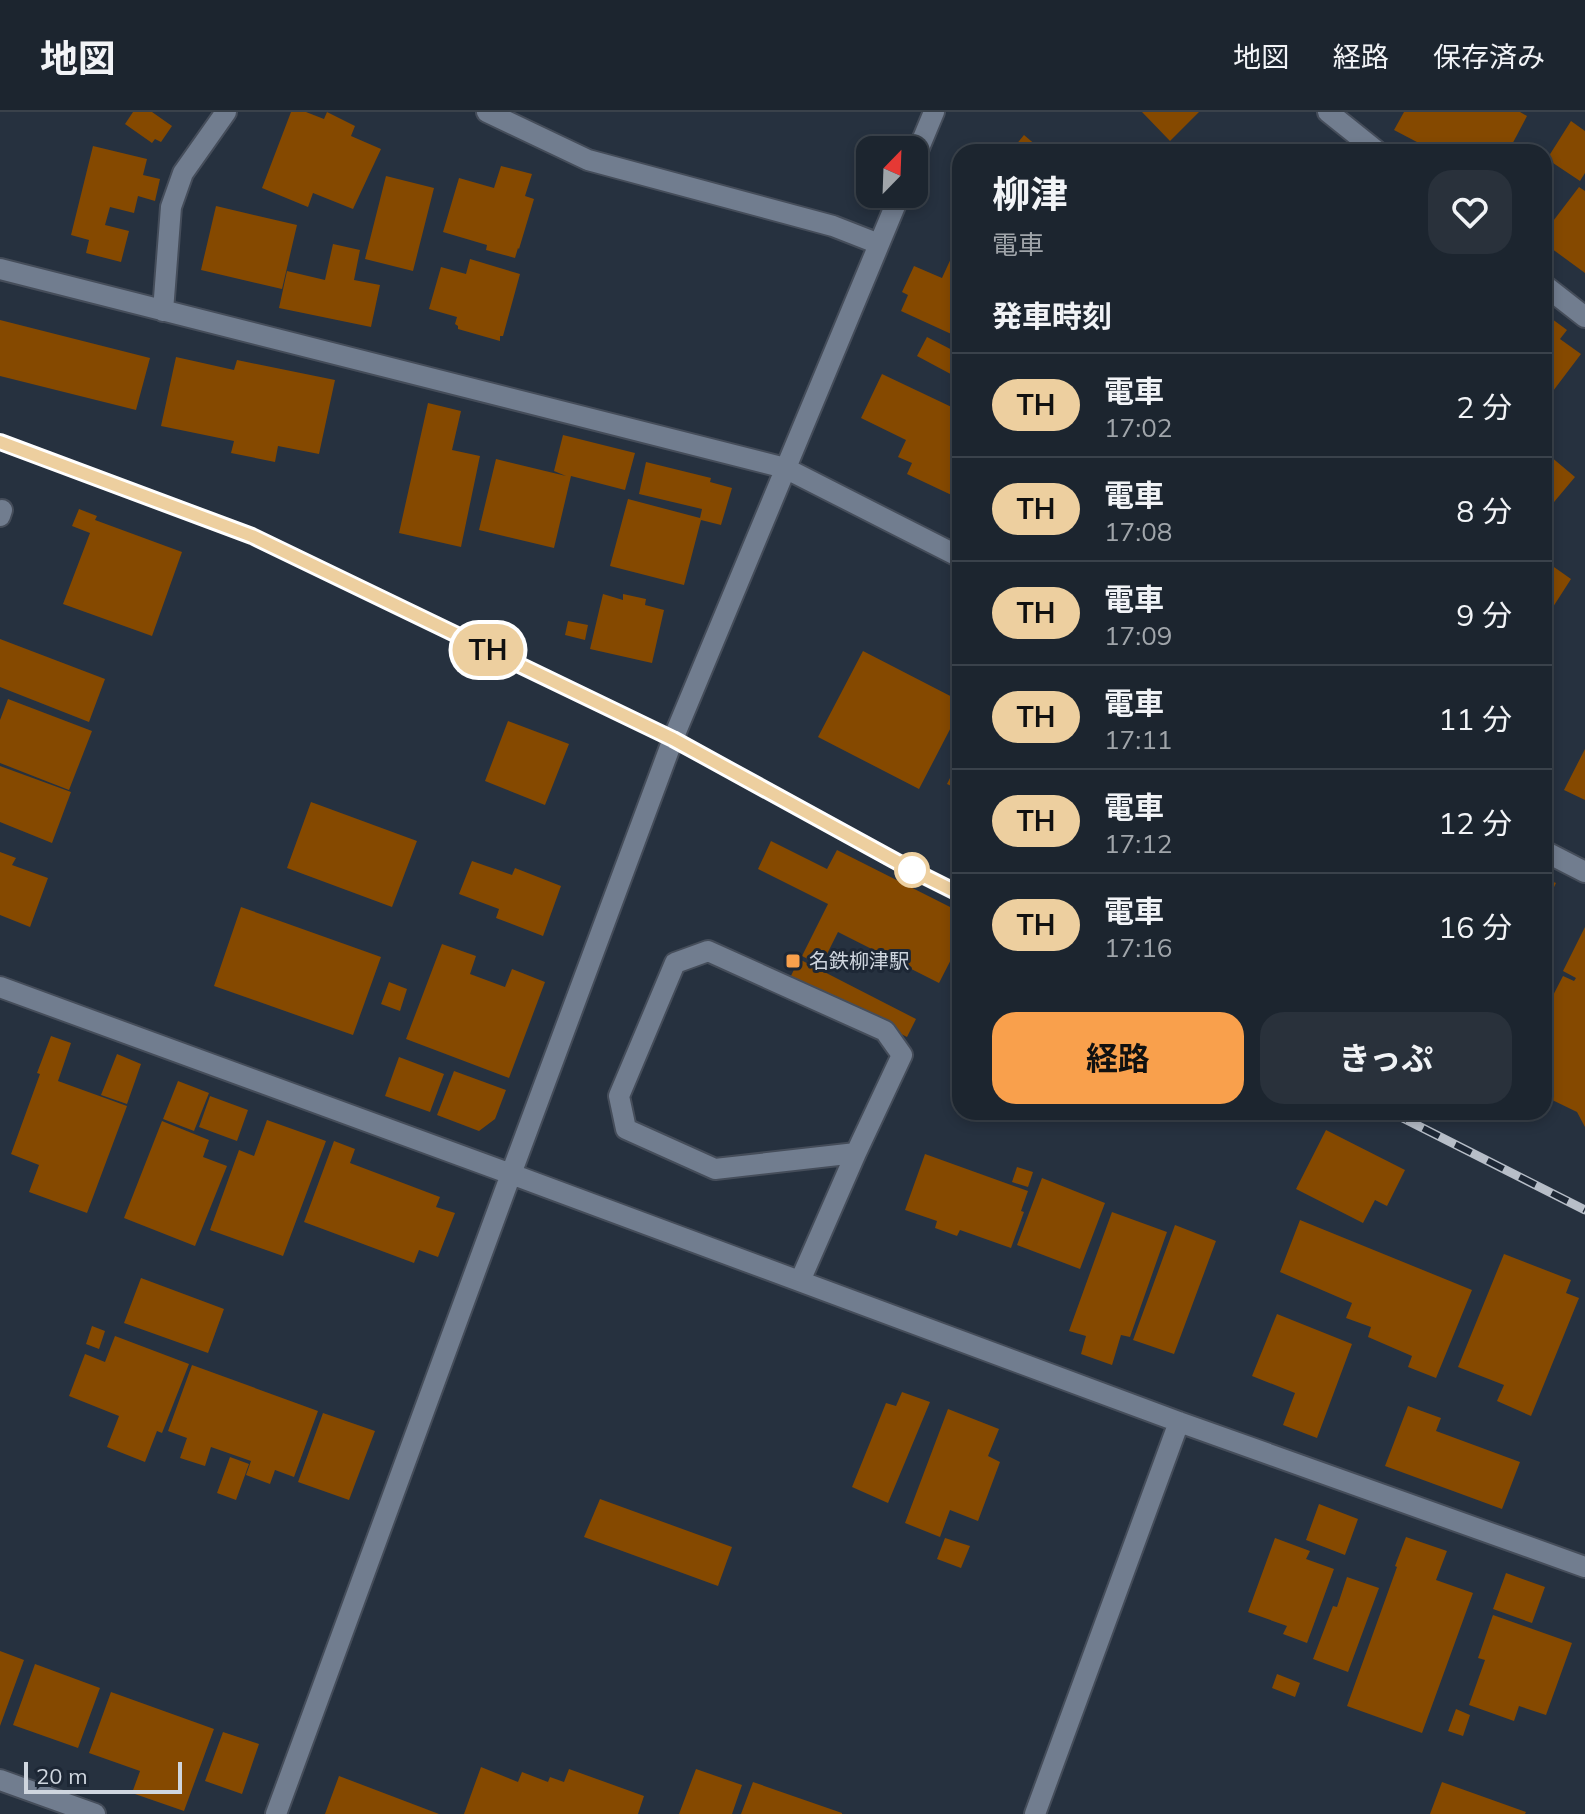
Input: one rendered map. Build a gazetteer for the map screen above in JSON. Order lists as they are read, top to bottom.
{
  "places": {
    "transit": ["名鉄柳津駅"]
  },
  "scale_bar": "20 m",
  "north": "top right",
  "page": {
    "header": "地図",
    "nav": ["地図", "経路", "保存済み"],
    "on_map": "TH",
    "heading": [
      ["柳津", "電車"],
      "発車時刻"
    ],
    "list": [
      {
        "mark": "TH",
        "name": "電車",
        "note": "17:02",
        "value": "2 分"
      },
      {
        "mark": "TH",
        "name": "電車",
        "note": "17:08",
        "value": "8 分"
      },
      {
        "mark": "TH",
        "name": "電車",
        "note": "17:09",
        "value": "9 分"
      },
      {
        "mark": "TH",
        "name": "電車",
        "note": "17:11",
        "value": "11 分"
      },
      {
        "mark": "TH",
        "name": "電車",
        "note": "17:12",
        "value": "12 分"
      },
      {
        "mark": "TH",
        "name": "電車",
        "note": "17:16",
        "value": "16 分"
      }
    ],
    "buttons": ["経路", "きっぷ"],
    "scale": "20 m"
  }
}
